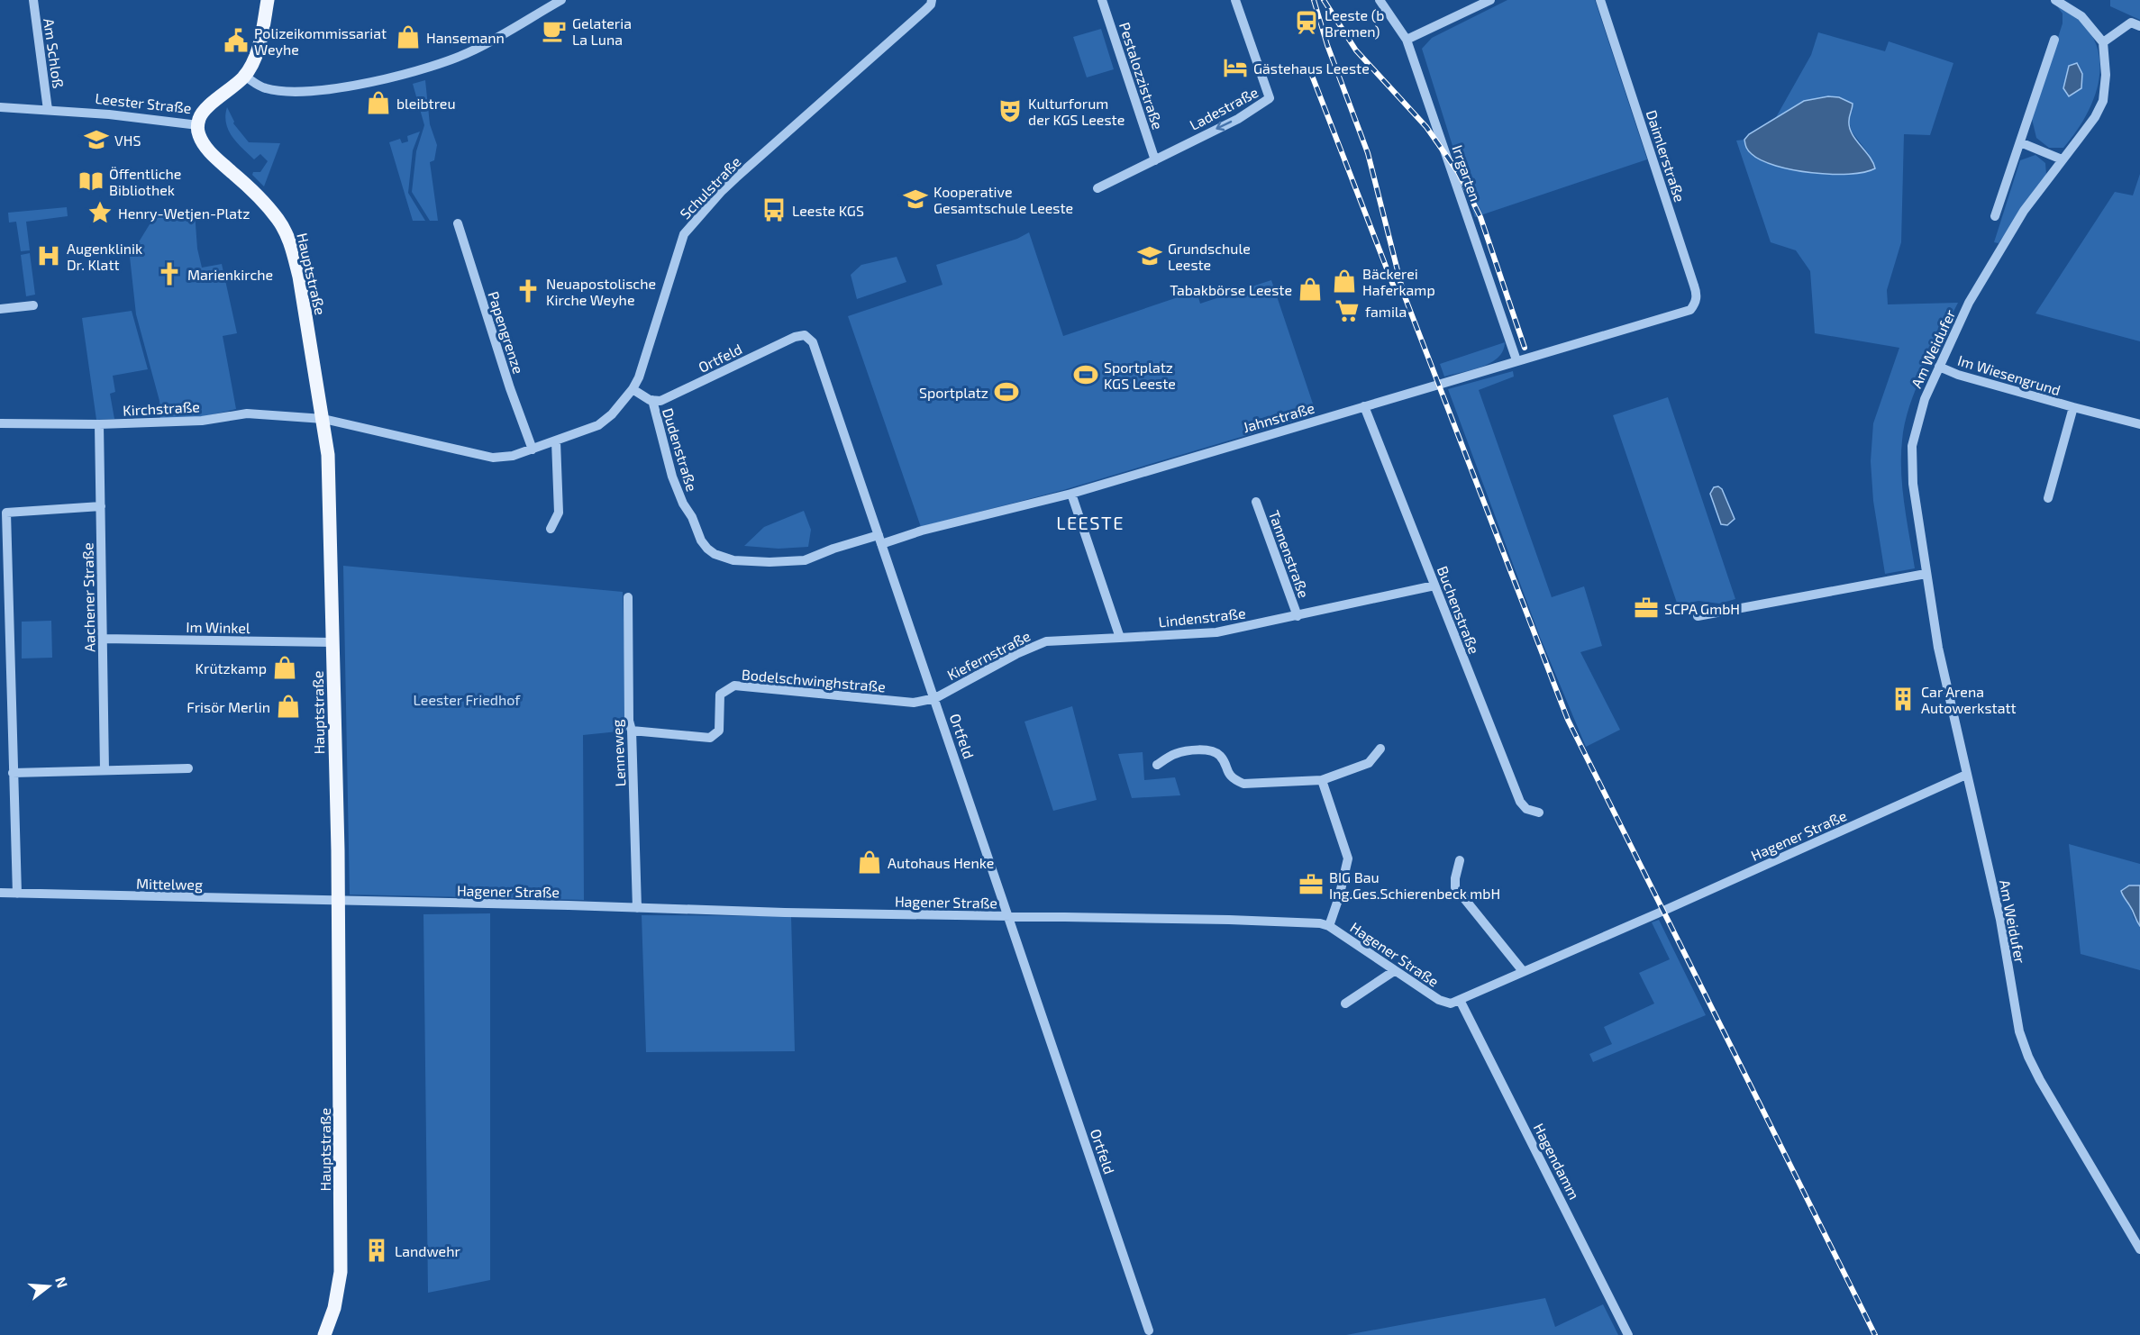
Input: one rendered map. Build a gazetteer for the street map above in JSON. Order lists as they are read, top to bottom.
{
  "streets": {
    "main road": ["Leester Straße", "Hauptstraße"],
    "street": [
      "Am Schloß",
      "Pestalozzistraße",
      "Ladestraße",
      "Daimlerstraße",
      "Irrgarten",
      "Schulstraße",
      "Papengrenze",
      "Am Weidufer",
      "Ortfeld",
      "Im Wiesengrund",
      "Kirchstraße",
      "Jahnstraße",
      "Dudenstraße",
      "Tannenstraße",
      "Aachener Straße",
      "Buchenstraße",
      "Lindenstraße",
      "Im Winkel",
      "Kiefernstraße",
      "Bodelschwinghstraße",
      "Lenneweg",
      "Hagener Straße",
      "Mittelweg",
      "Hagendamm"
    ]
  },
  "crossings": [
    ["Am Schloß", "Leester Straße"],
    ["Pestalozzistraße", "Ladestraße"],
    ["Leester Straße", "Hauptstraße"],
    ["Daimlerstraße", "Jahnstraße"],
    ["Irrgarten", "Jahnstraße"],
    ["Schulstraße", "Hauptstraße"],
    ["Schulstraße", "Papengrenze"],
    ["Schulstraße", "Kirchstraße"],
    ["Hauptstraße", "Kirchstraße"],
    ["Hauptstraße", "Im Winkel"],
    ["Hauptstraße", "Hagener Straße"],
    ["Hauptstraße", "Mittelweg"],
    ["Am Weidufer", "Im Wiesengrund"],
    ["Am Weidufer", "Hagener Straße"],
    ["Ortfeld", "Jahnstraße"],
    ["Ortfeld", "Dudenstraße"],
    ["Ortfeld", "Kiefernstraße"],
    ["Ortfeld", "Bodelschwinghstraße"],
    ["Ortfeld", "Hagener Straße"],
    ["Kirchstraße", "Aachener Straße"],
    ["Jahnstraße", "Dudenstraße"],
    ["Jahnstraße", "Buchenstraße"],
    ["Tannenstraße", "Lindenstraße"],
    ["Aachener Straße", "Im Winkel"],
    ["Buchenstraße", "Lindenstraße"],
    ["Lindenstraße", "Kiefernstraße"],
    ["Kiefernstraße", "Bodelschwinghstraße"],
    ["Bodelschwinghstraße", "Lenneweg"],
    ["Lenneweg", "Hagener Straße"],
    ["Hagener Straße", "Mittelweg"],
    ["Hagener Straße", "Hagendamm"]
  ],
  "districts": ["LEESTE"],
  "parks": ["Leester Friedhof"],
  "places": {
    "station": ["Leeste (b Bremen)"],
    "cafe": ["Gelateria La Luna"],
    "shop": [
      "Hansemann",
      "bleibtreu",
      "Bäckerei Haferkamp",
      "Tabakbörse Leeste",
      "Krützkamp",
      "Frisör Merlin",
      "Autohaus Henke"
    ],
    "public building": ["Polizeikommissariat Weyhe"],
    "hotel": ["Gästehaus Leeste"],
    "theatre": ["Kulturforum der KGS Leeste"],
    "school or university": ["VHS", "Kooperative Gesamtschule Leeste", "Grundschule Leeste"],
    "library": ["Öffentliche Bibliothek"],
    "bus stop": ["Leeste KGS"],
    "place": ["Henry-Wetjen-Platz"],
    "hospital": ["Augenklinik Dr. Klatt"],
    "church": ["Marienkirche", "Neuapostolische Kirche Weyhe"],
    "supermarket": ["famila"],
    "sports": ["Sportplatz KGS Leeste", "Sportplatz"],
    "office": ["SCPA GmbH", "BIG Bau Ing.Ges.Schierenbeck mbH"],
    "building": ["Car Arena Autowerkstatt", "Landwehr"]
  },
  "north": "right"
}
